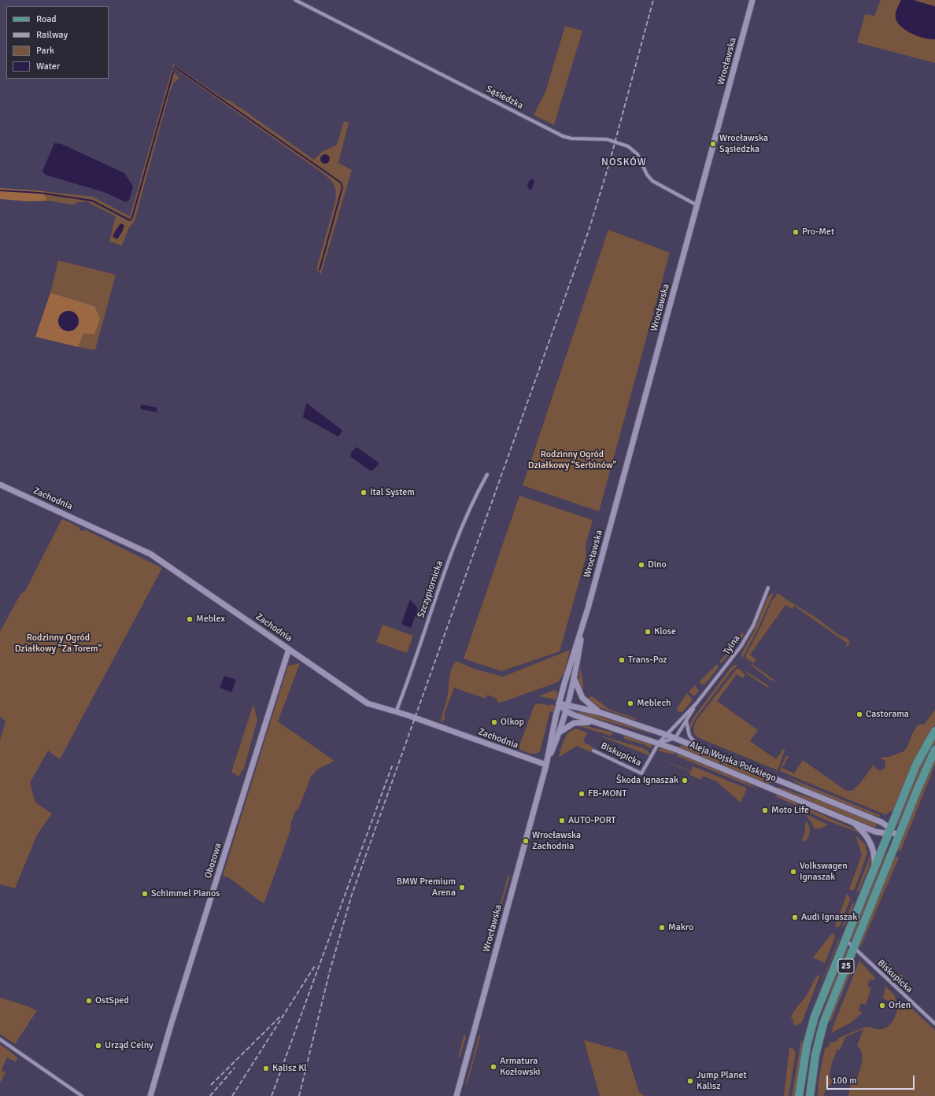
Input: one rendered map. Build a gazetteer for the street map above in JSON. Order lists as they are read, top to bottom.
{
  "streets": {
    "main road": ["25"],
    "street": [
      "Wrocławska",
      "Sąsiedzka",
      "Zachodnia",
      "Szczypiornicka",
      "Tylna",
      "Biskupicka",
      "Aleja Wojska Polskiego",
      "Obozowa"
    ]
  },
  "crossings": [
    ["Wrocławska", "Sąsiedzka"],
    ["Wrocławska", "Zachodnia"],
    ["Wrocławska", "Aleja Wojska Polskiego"],
    ["Zachodnia", "Szczypiornicka"],
    ["Zachodnia", "Obozowa"],
    ["Tylna", "Biskupicka"],
    ["Tylna", "Aleja Wojska Polskiego"],
    ["Biskupicka", "25"],
    ["Aleja Wojska Polskiego", "25"]
  ],
  "districts": ["NOSKÓW"],
  "parks": ["Rodzinny Ogród Działkowy \"Serbinów\"", "Rodzinny Ogród Działkowy \"Za Torem\""],
  "places": [
    "Wrocławska Sąsiedzka",
    "Pro-Met",
    "Ital System",
    "Dino",
    "Meblex",
    "Klose",
    "Trans-Poz",
    "Meblech",
    "Castorama",
    "Olkop",
    "Škoda Ignaszak",
    "FB-MONT",
    "Moto Life",
    "AUTO-PORT",
    "Wrocławska Zachodnia",
    "Volkswagen Ignaszak",
    "BMW Premium Arena",
    "Schimmel Pianos",
    "Audi Ignaszak",
    "Makro",
    "OstSped",
    "Orlen",
    "Urząd Celny",
    "Armatura Kozłowski",
    "Kalisz Kl",
    "Jump Planet Kalisz"
  ],
  "legend": [
    "Road",
    "Railway",
    "Park",
    "Water"
  ],
  "scale_bar": "100 m"
}
